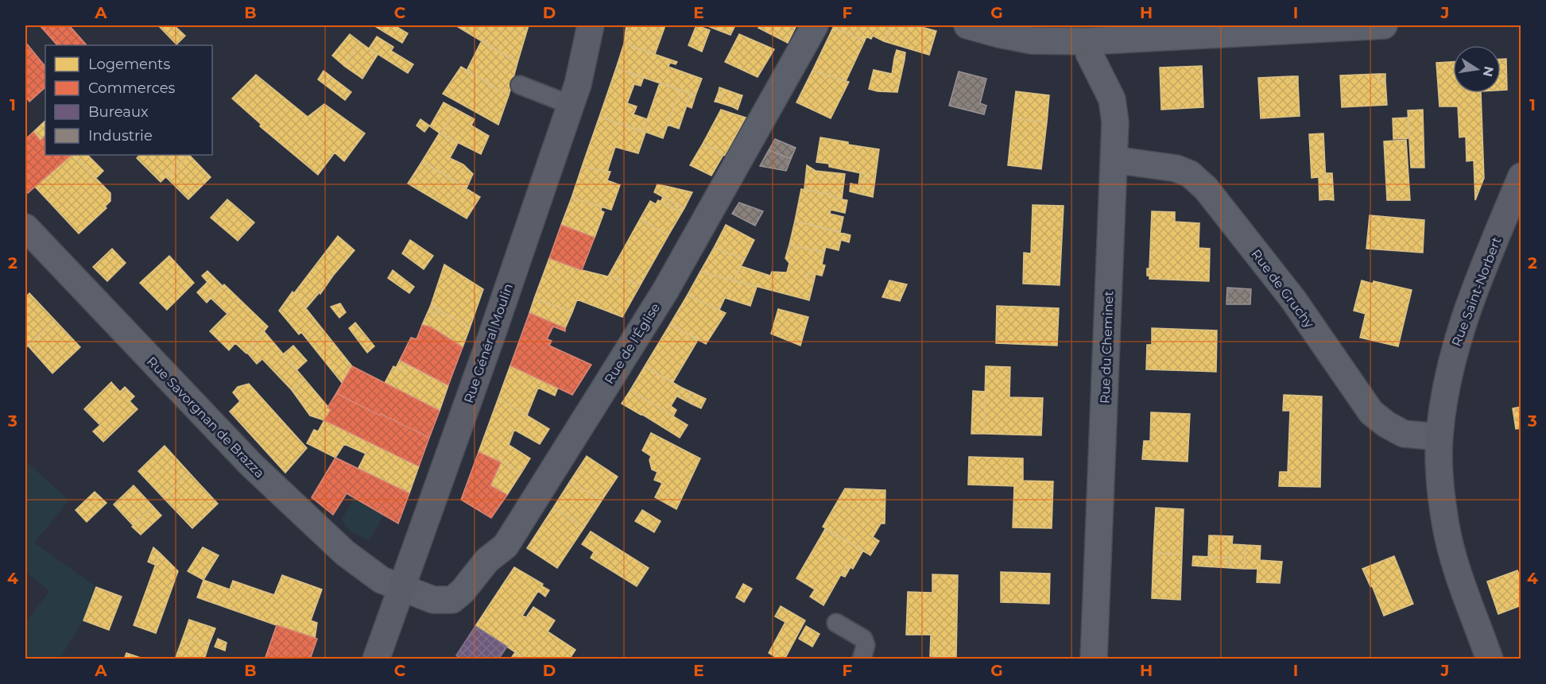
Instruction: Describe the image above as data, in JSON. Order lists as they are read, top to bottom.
{
  "streets": {
    "main road": ["Rue Saint-Norbert", "Rue Général Moulin"],
    "street": [
      "Rue de Gruchy",
      "Rue de l'Église",
      "Rue du Cheminet",
      "Rue Savorgnan de Brazza"
    ]
  },
  "crossings": [
    ["Rue de Gruchy", "Rue Saint-Norbert"],
    ["Rue de Gruchy", "Rue du Cheminet"],
    ["Rue Général Moulin", "Rue de l'Église"],
    ["Rue Général Moulin", "Rue Savorgnan de Brazza"],
    ["Rue de l'Église", "Rue Savorgnan de Brazza"]
  ],
  "legend": [
    "Logements",
    "Commerces",
    "Bureaux",
    "Industrie"
  ],
  "north": "right",
  "grid": {
    "columns": [
      "A",
      "B",
      "C",
      "D",
      "E",
      "F",
      "G",
      "H",
      "I",
      "J"
    ],
    "rows": [
      "1",
      "2",
      "3",
      "4"
    ]
  }
}
